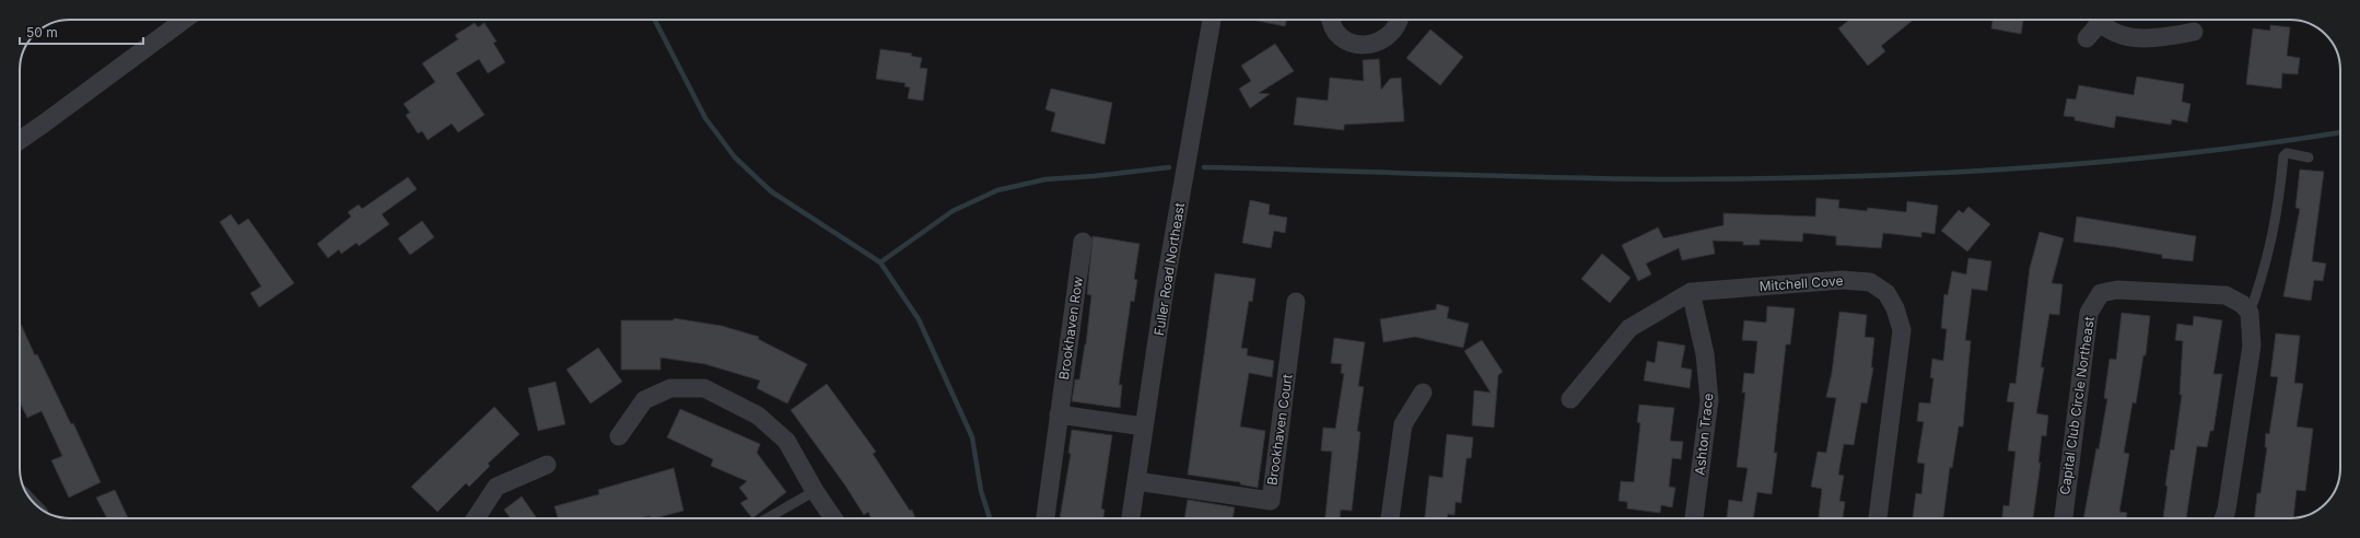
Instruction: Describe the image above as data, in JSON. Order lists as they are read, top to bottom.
{
  "streets": {
    "street": [
      "Fuller Road Northeast",
      "Mitchell Cove",
      "Brookhaven Row",
      "Capital Club Circle Northeast",
      "Brookhaven Court",
      "Ashton Trace"
    ]
  },
  "crossings": [
    ["Fuller Road Northeast", "Brookhaven Court"],
    ["Mitchell Cove", "Ashton Trace"]
  ],
  "scale_bar": "50 m"
}
